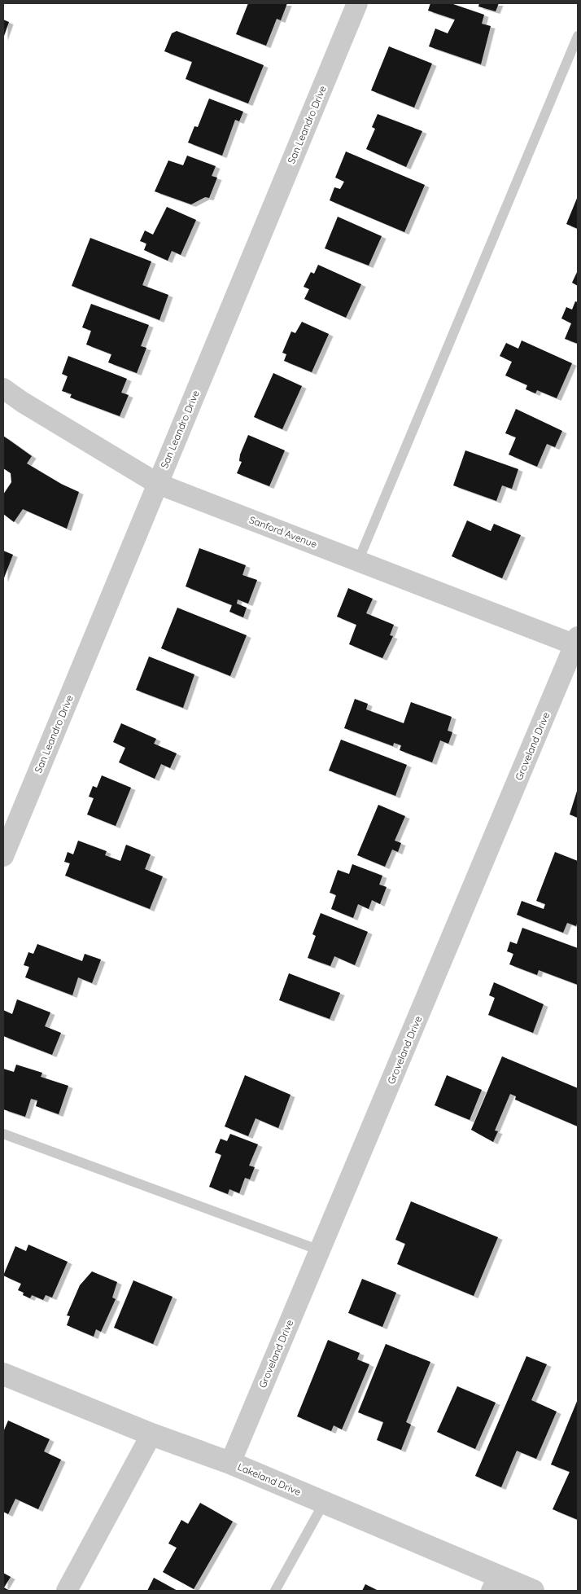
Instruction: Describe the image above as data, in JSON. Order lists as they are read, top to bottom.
{
  "streets": {
    "street": [
      "San Leandro Drive",
      "Sanford Avenue",
      "Groveland Drive",
      "Lakeland Drive"
    ]
  },
  "crossings": [
    ["San Leandro Drive", "Sanford Avenue"],
    ["Sanford Avenue", "Groveland Drive"],
    ["Groveland Drive", "Lakeland Drive"]
  ]
}
